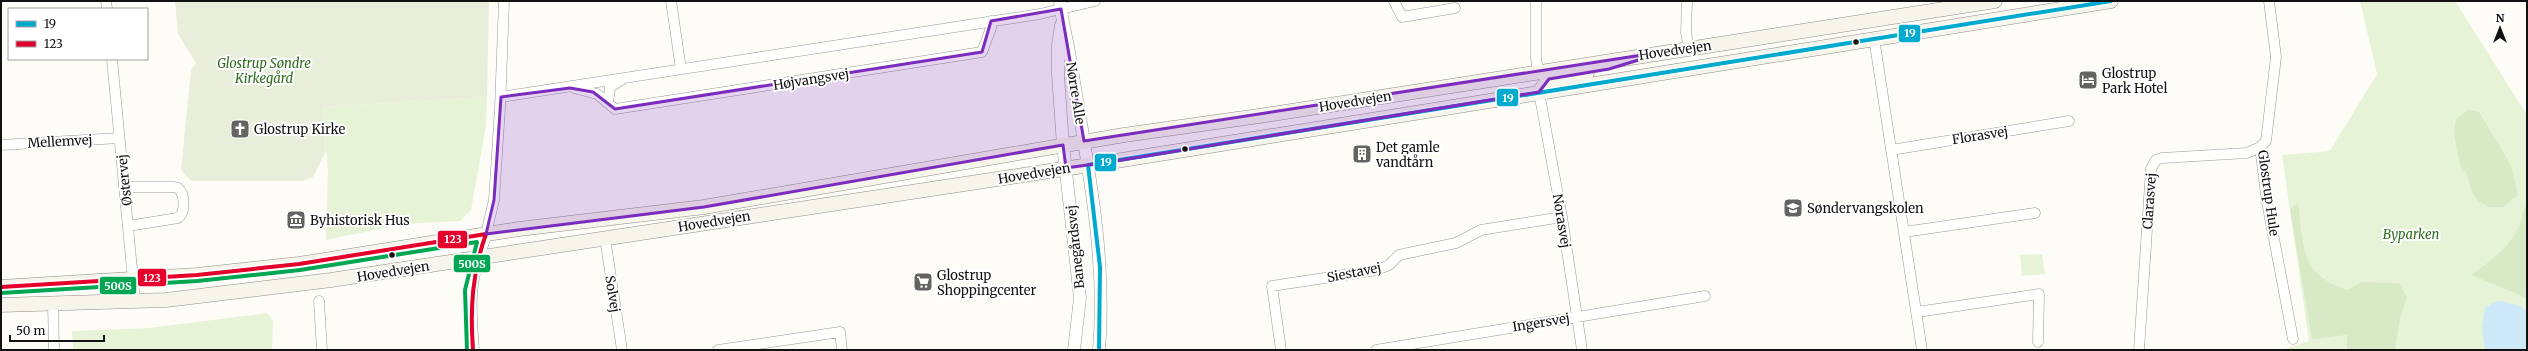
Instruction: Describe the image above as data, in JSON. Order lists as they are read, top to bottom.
{
  "streets": {
    "main road": ["Hovedvejen"],
    "street": [
      "Højvangsvej",
      "Nørre Alle",
      "Florasvej",
      "Mellemvej",
      "Østervej",
      "Glostrup Hule",
      "Clarasvej",
      "Norasvej",
      "Banegårdsvej",
      "Siestavej",
      "Solvej",
      "Ingersvej"
    ]
  },
  "crossings": [
    ["Hovedvejen", "Nørre Alle"],
    ["Hovedvejen", "Østervej"],
    ["Hovedvejen", "Norasvej"],
    ["Hovedvejen", "Banegårdsvej"],
    ["Hovedvejen", "Solvej"],
    ["Højvangsvej", "Nørre Alle"],
    ["Nørre Alle", "Banegårdsvej"],
    ["Mellemvej", "Østervej"],
    ["Glostrup Hule", "Clarasvej"],
    ["Norasvej", "Siestavej"],
    ["Norasvej", "Ingersvej"]
  ],
  "parks": ["Glostrup Søndre Kirkegård", "Byparken"],
  "places": {
    "hotel": ["Glostrup Park Hotel"],
    "church": ["Glostrup Kirke"],
    "building": ["Det gamle vandtårn"],
    "school or university": ["Søndervangskolen"],
    "museum": ["Byhistorisk Hus"],
    "supermarket": ["Glostrup Shoppingcenter"]
  },
  "lines": ["transit line 19", "transit line 123", "transit line 500S"],
  "legend": ["19", "123"],
  "scale_bar": "50 m",
  "north": "top"
}
